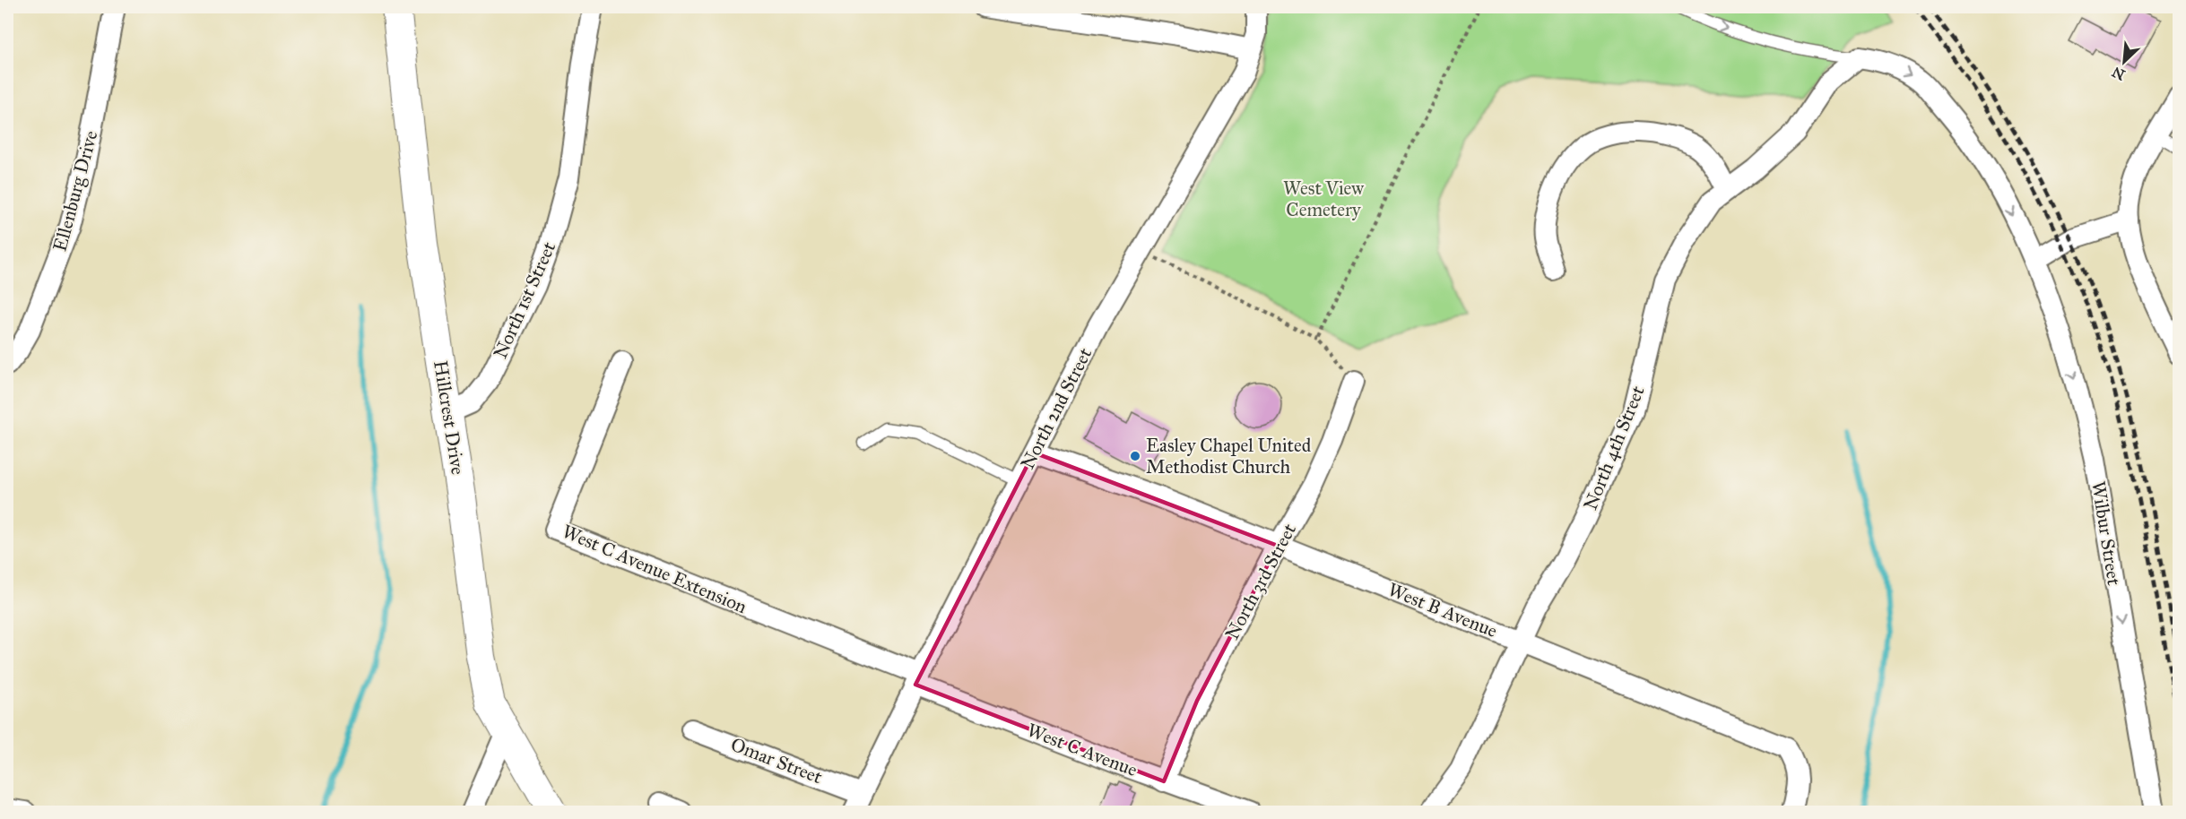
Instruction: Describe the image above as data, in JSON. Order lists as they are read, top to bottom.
{
  "streets": {
    "street": [
      "Ellenburg Drive",
      "North 1st Street",
      "North 2nd Street",
      "Hillcrest Drive",
      "North 4th Street",
      "Wilbur Street",
      "West C Avenue Extension",
      "North 3rd Street",
      "West B Avenue",
      "West C Avenue",
      "Omar Street"
    ]
  },
  "crossings": [
    ["North 1st Street", "Hillcrest Drive"],
    ["North 2nd Street", "West C Avenue Extension"],
    ["North 2nd Street", "West B Avenue"],
    ["North 2nd Street", "West C Avenue"],
    ["North 2nd Street", "Omar Street"],
    ["North 4th Street", "Wilbur Street"],
    ["North 4th Street", "West B Avenue"],
    ["West C Avenue Extension", "West C Avenue"],
    ["North 3rd Street", "West B Avenue"],
    ["North 3rd Street", "West C Avenue"]
  ],
  "one_way": ["Wilbur Street"],
  "parks": ["West View Cemetery"],
  "places": ["Easley Chapel United Methodist Church"],
  "north": "bottom left"
}
